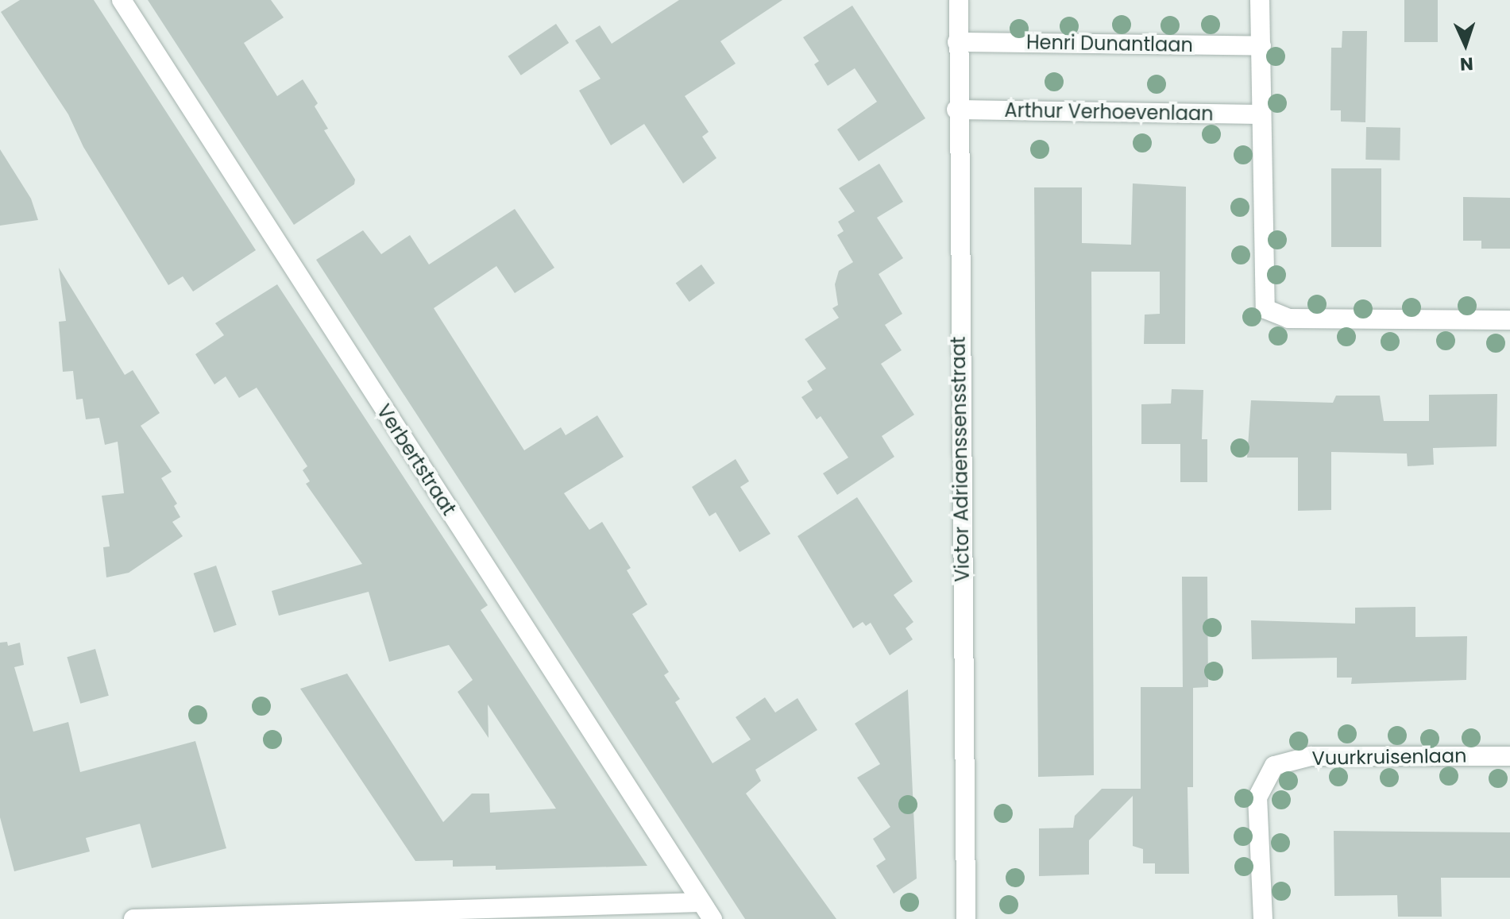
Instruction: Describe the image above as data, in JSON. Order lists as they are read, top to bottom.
{
  "streets": {
    "street": [
      "Henri Dunantlaan",
      "Arthur Verhoevenlaan",
      "Victor Adriaenssensstraat",
      "Verbertstraat",
      "Vuurkruisenlaan"
    ]
  },
  "crossings": [
    ["Henri Dunantlaan", "Victor Adriaenssensstraat"],
    ["Arthur Verhoevenlaan", "Victor Adriaenssensstraat"]
  ],
  "north": "bottom"
}
